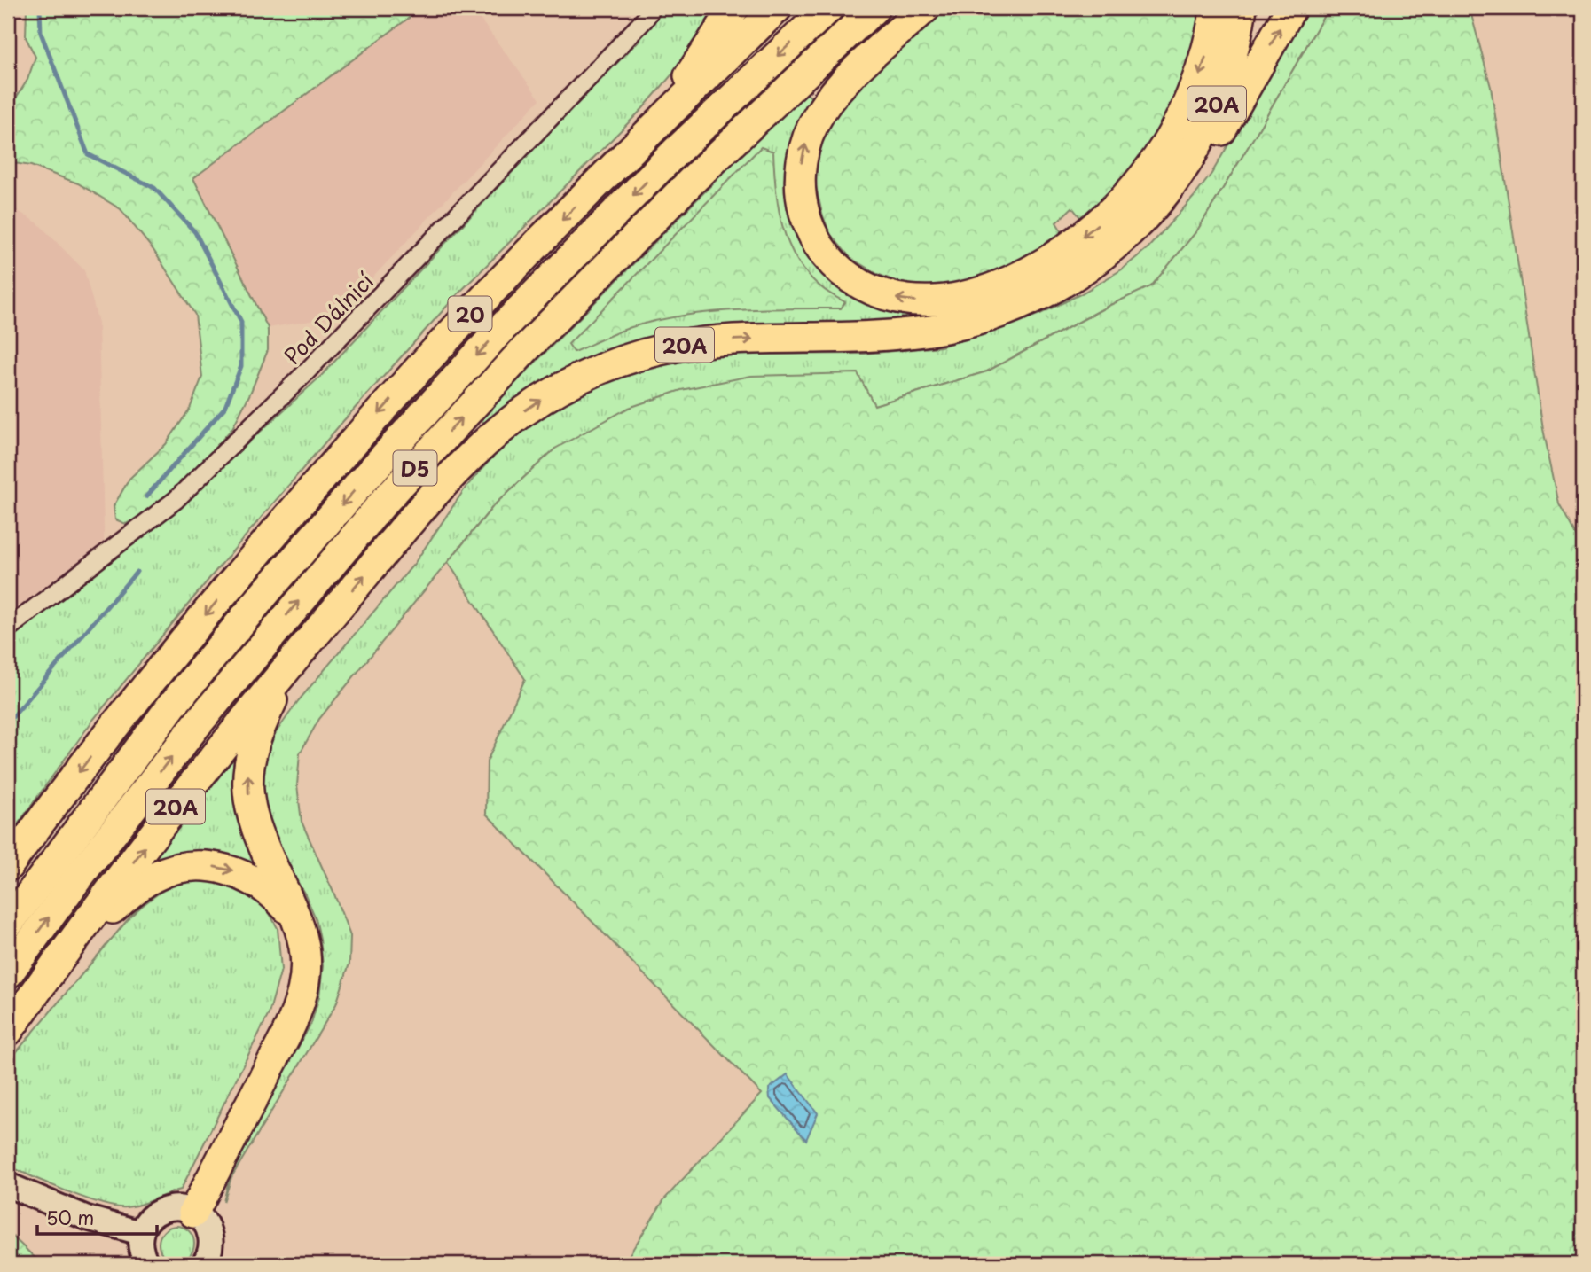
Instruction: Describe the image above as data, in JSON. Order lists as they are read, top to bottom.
{
  "streets": {
    "highway": ["20A", "20", "D5"],
    "street": ["Pod Dálnicí"]
  },
  "scale_bar": "50 m"
}
